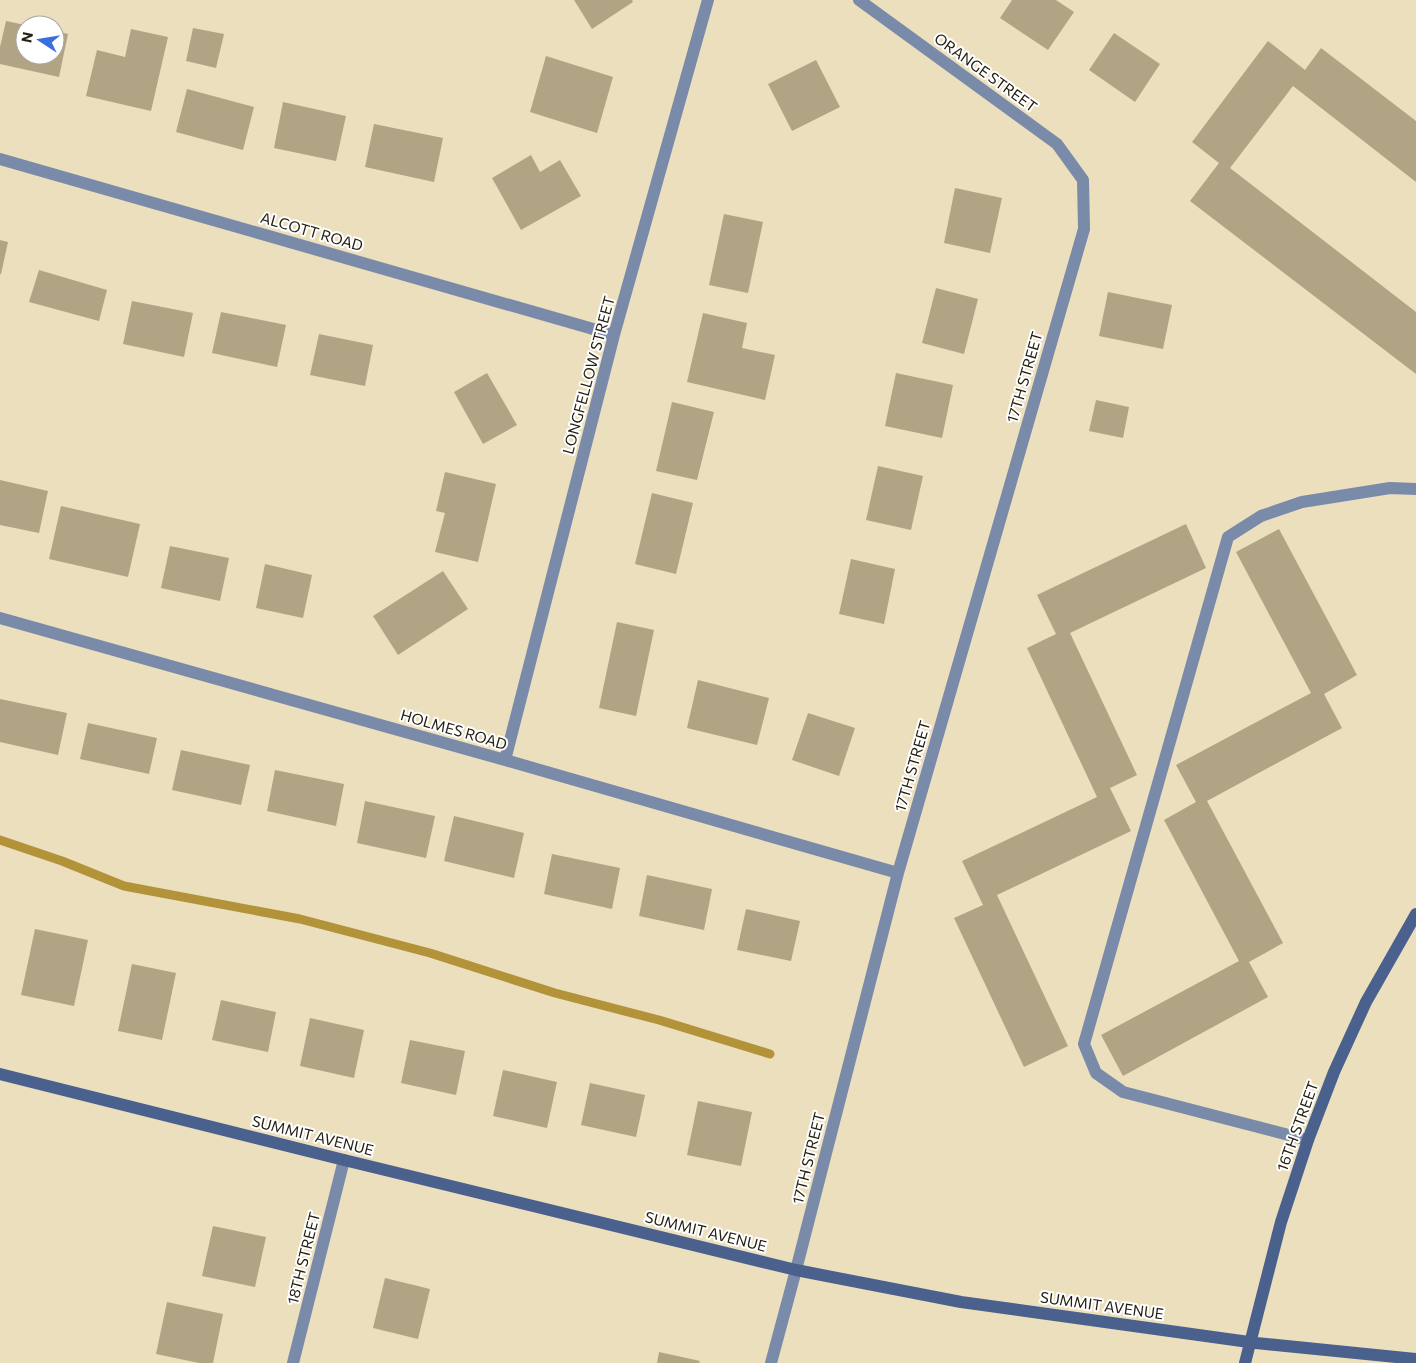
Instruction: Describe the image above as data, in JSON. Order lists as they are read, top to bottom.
{
  "streets": {
    "main road": ["16TH STREET", "SUMMIT AVENUE"],
    "street": [
      "ORANGE STREET",
      "ALCOTT ROAD",
      "LONGFELLOW STREET",
      "17TH STREET",
      "HOLMES ROAD",
      "18TH STREET"
    ]
  },
  "crossings": [
    ["ORANGE STREET", "17TH STREET"],
    ["ALCOTT ROAD", "LONGFELLOW STREET"],
    ["LONGFELLOW STREET", "HOLMES ROAD"],
    ["17TH STREET", "HOLMES ROAD"],
    ["17TH STREET", "SUMMIT AVENUE"],
    ["16TH STREET", "SUMMIT AVENUE"],
    ["SUMMIT AVENUE", "18TH STREET"]
  ],
  "north": "left"
}
